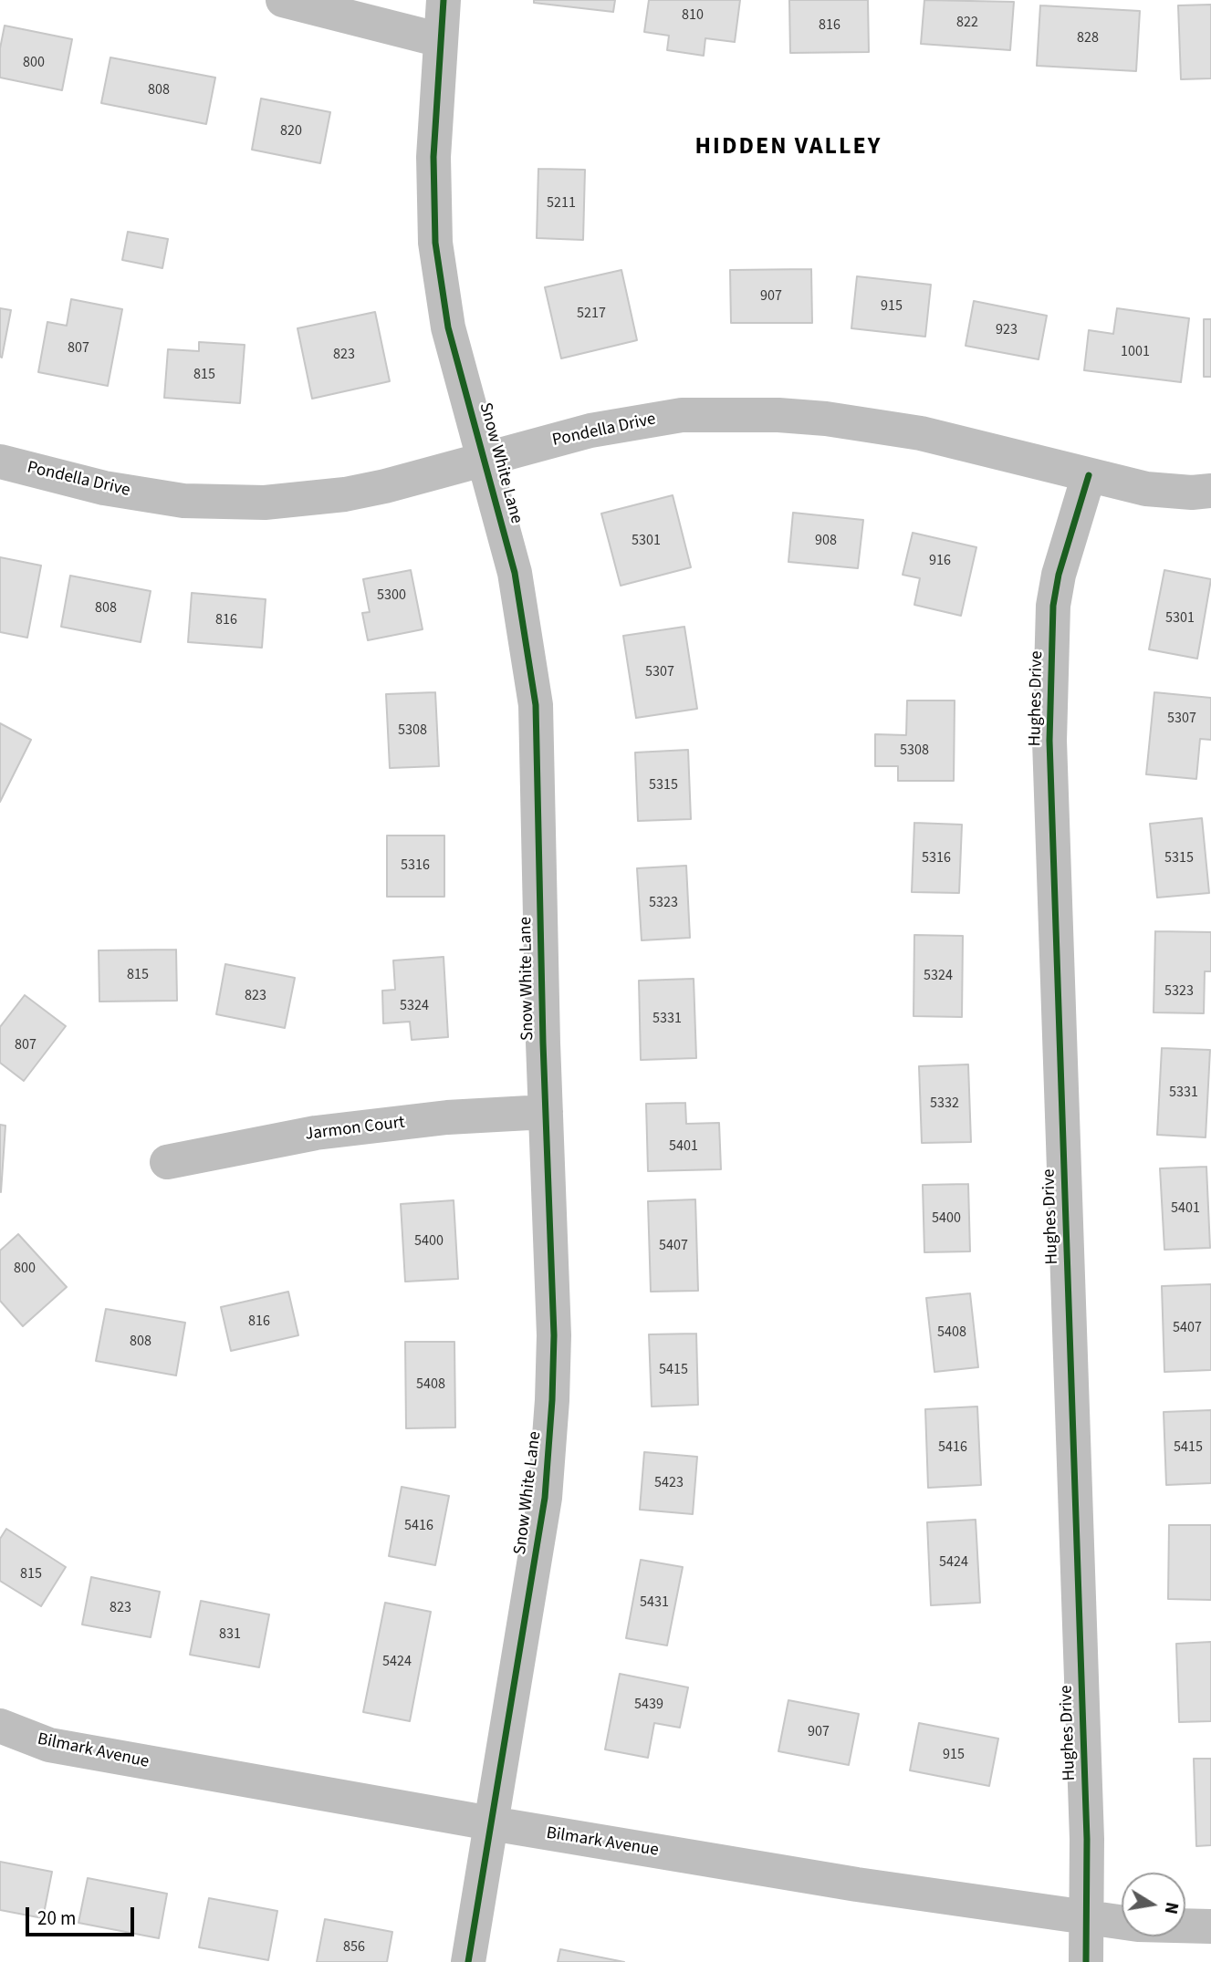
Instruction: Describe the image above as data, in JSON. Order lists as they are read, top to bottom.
{
  "streets": {
    "street": [
      "Pondella Drive",
      "Snow White Lane",
      "Hughes Drive",
      "Jarmon Court",
      "Bilmark Avenue"
    ]
  },
  "crossings": [
    ["Pondella Drive", "Snow White Lane"],
    ["Pondella Drive", "Hughes Drive"],
    ["Snow White Lane", "Jarmon Court"],
    ["Snow White Lane", "Bilmark Avenue"],
    ["Hughes Drive", "Bilmark Avenue"]
  ],
  "districts": ["HIDDEN VALLEY"],
  "house_numbers": [
    "810",
    "822",
    "816",
    "828",
    "800",
    "808",
    "820",
    "5211",
    "907",
    "915",
    "5217",
    "923",
    "807",
    "1001",
    "823",
    "815",
    "5301",
    "908",
    "916",
    "5300",
    "808",
    "5301",
    "816",
    "5307",
    "5307",
    "5308",
    "5308",
    "5315",
    "5316",
    "5315",
    "5316",
    "5323",
    "815",
    "5324",
    "5323",
    "823",
    "5324",
    "5331",
    "807",
    "5331",
    "5332",
    "5401",
    "5401",
    "5400",
    "5400",
    "5407",
    "800",
    "816",
    "5407",
    "5408",
    "808",
    "5415",
    "5408",
    "5416",
    "5415",
    "5423",
    "5416",
    "5424",
    "815",
    "5431",
    "823",
    "831",
    "5424",
    "5439",
    "907",
    "915",
    "856"
  ],
  "scale_bar": "20 m",
  "north": "right"
}
